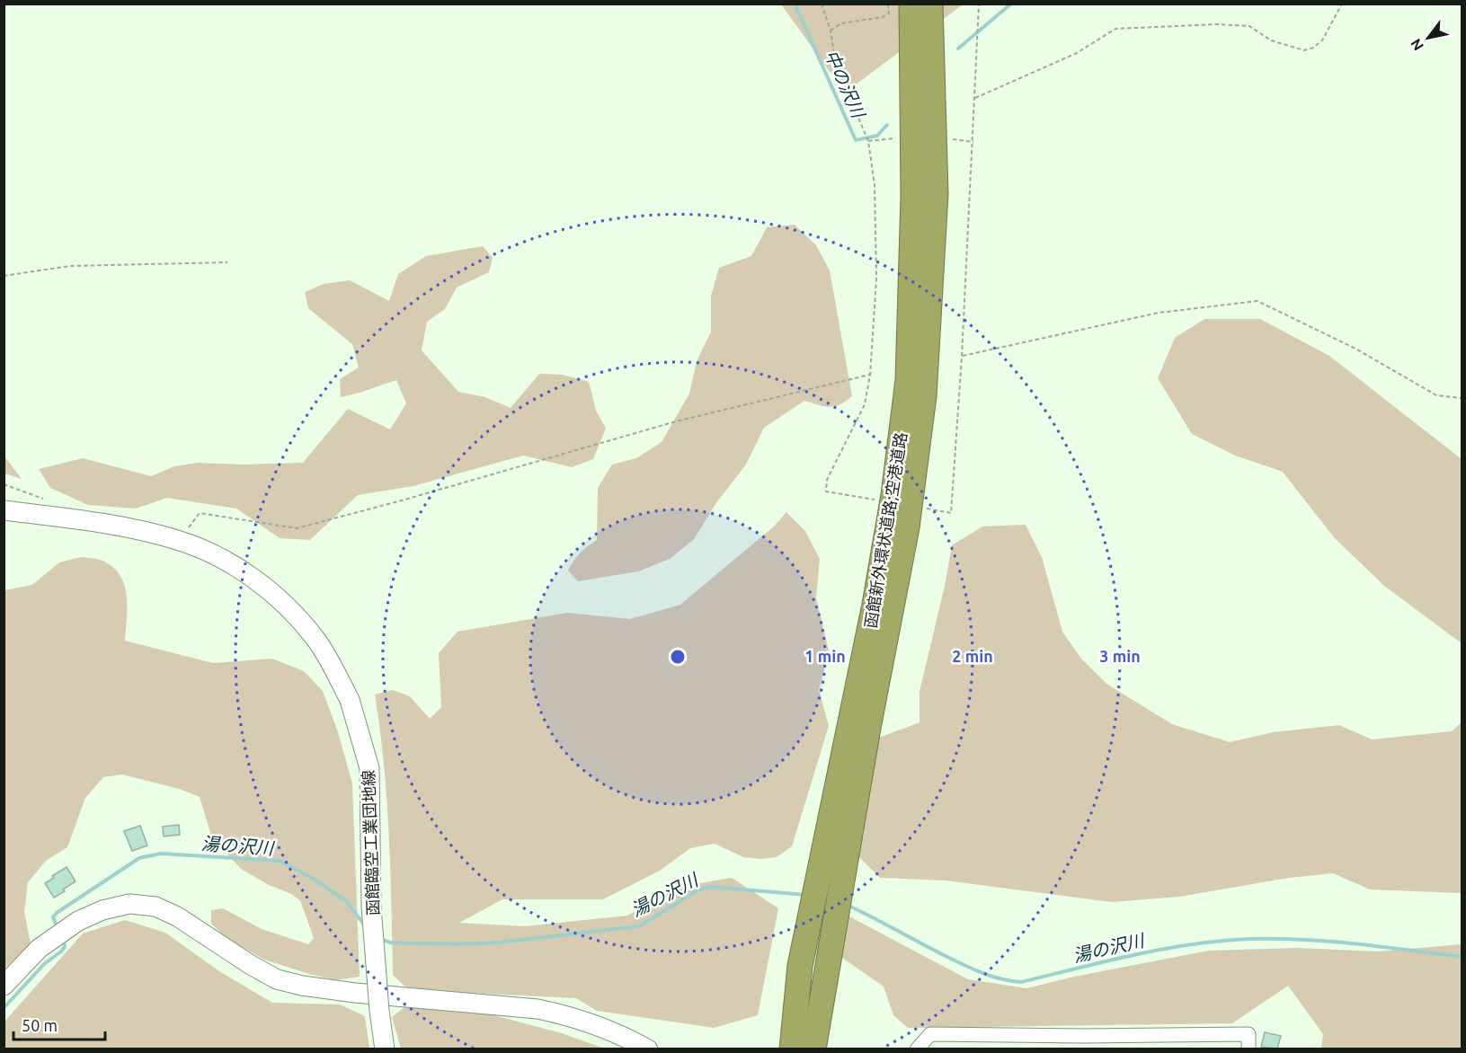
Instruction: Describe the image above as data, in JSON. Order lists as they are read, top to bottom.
{
  "streets": {
    "highway": ["函館新外環状道路;空港道路"],
    "main road": ["函館臨空工業団地線"]
  },
  "water": ["中の沢川", "湯の沢川"],
  "scale_bar": "50 m",
  "north": "bottom left",
  "rings": ["1 min", "2 min", "3 min"]
}
